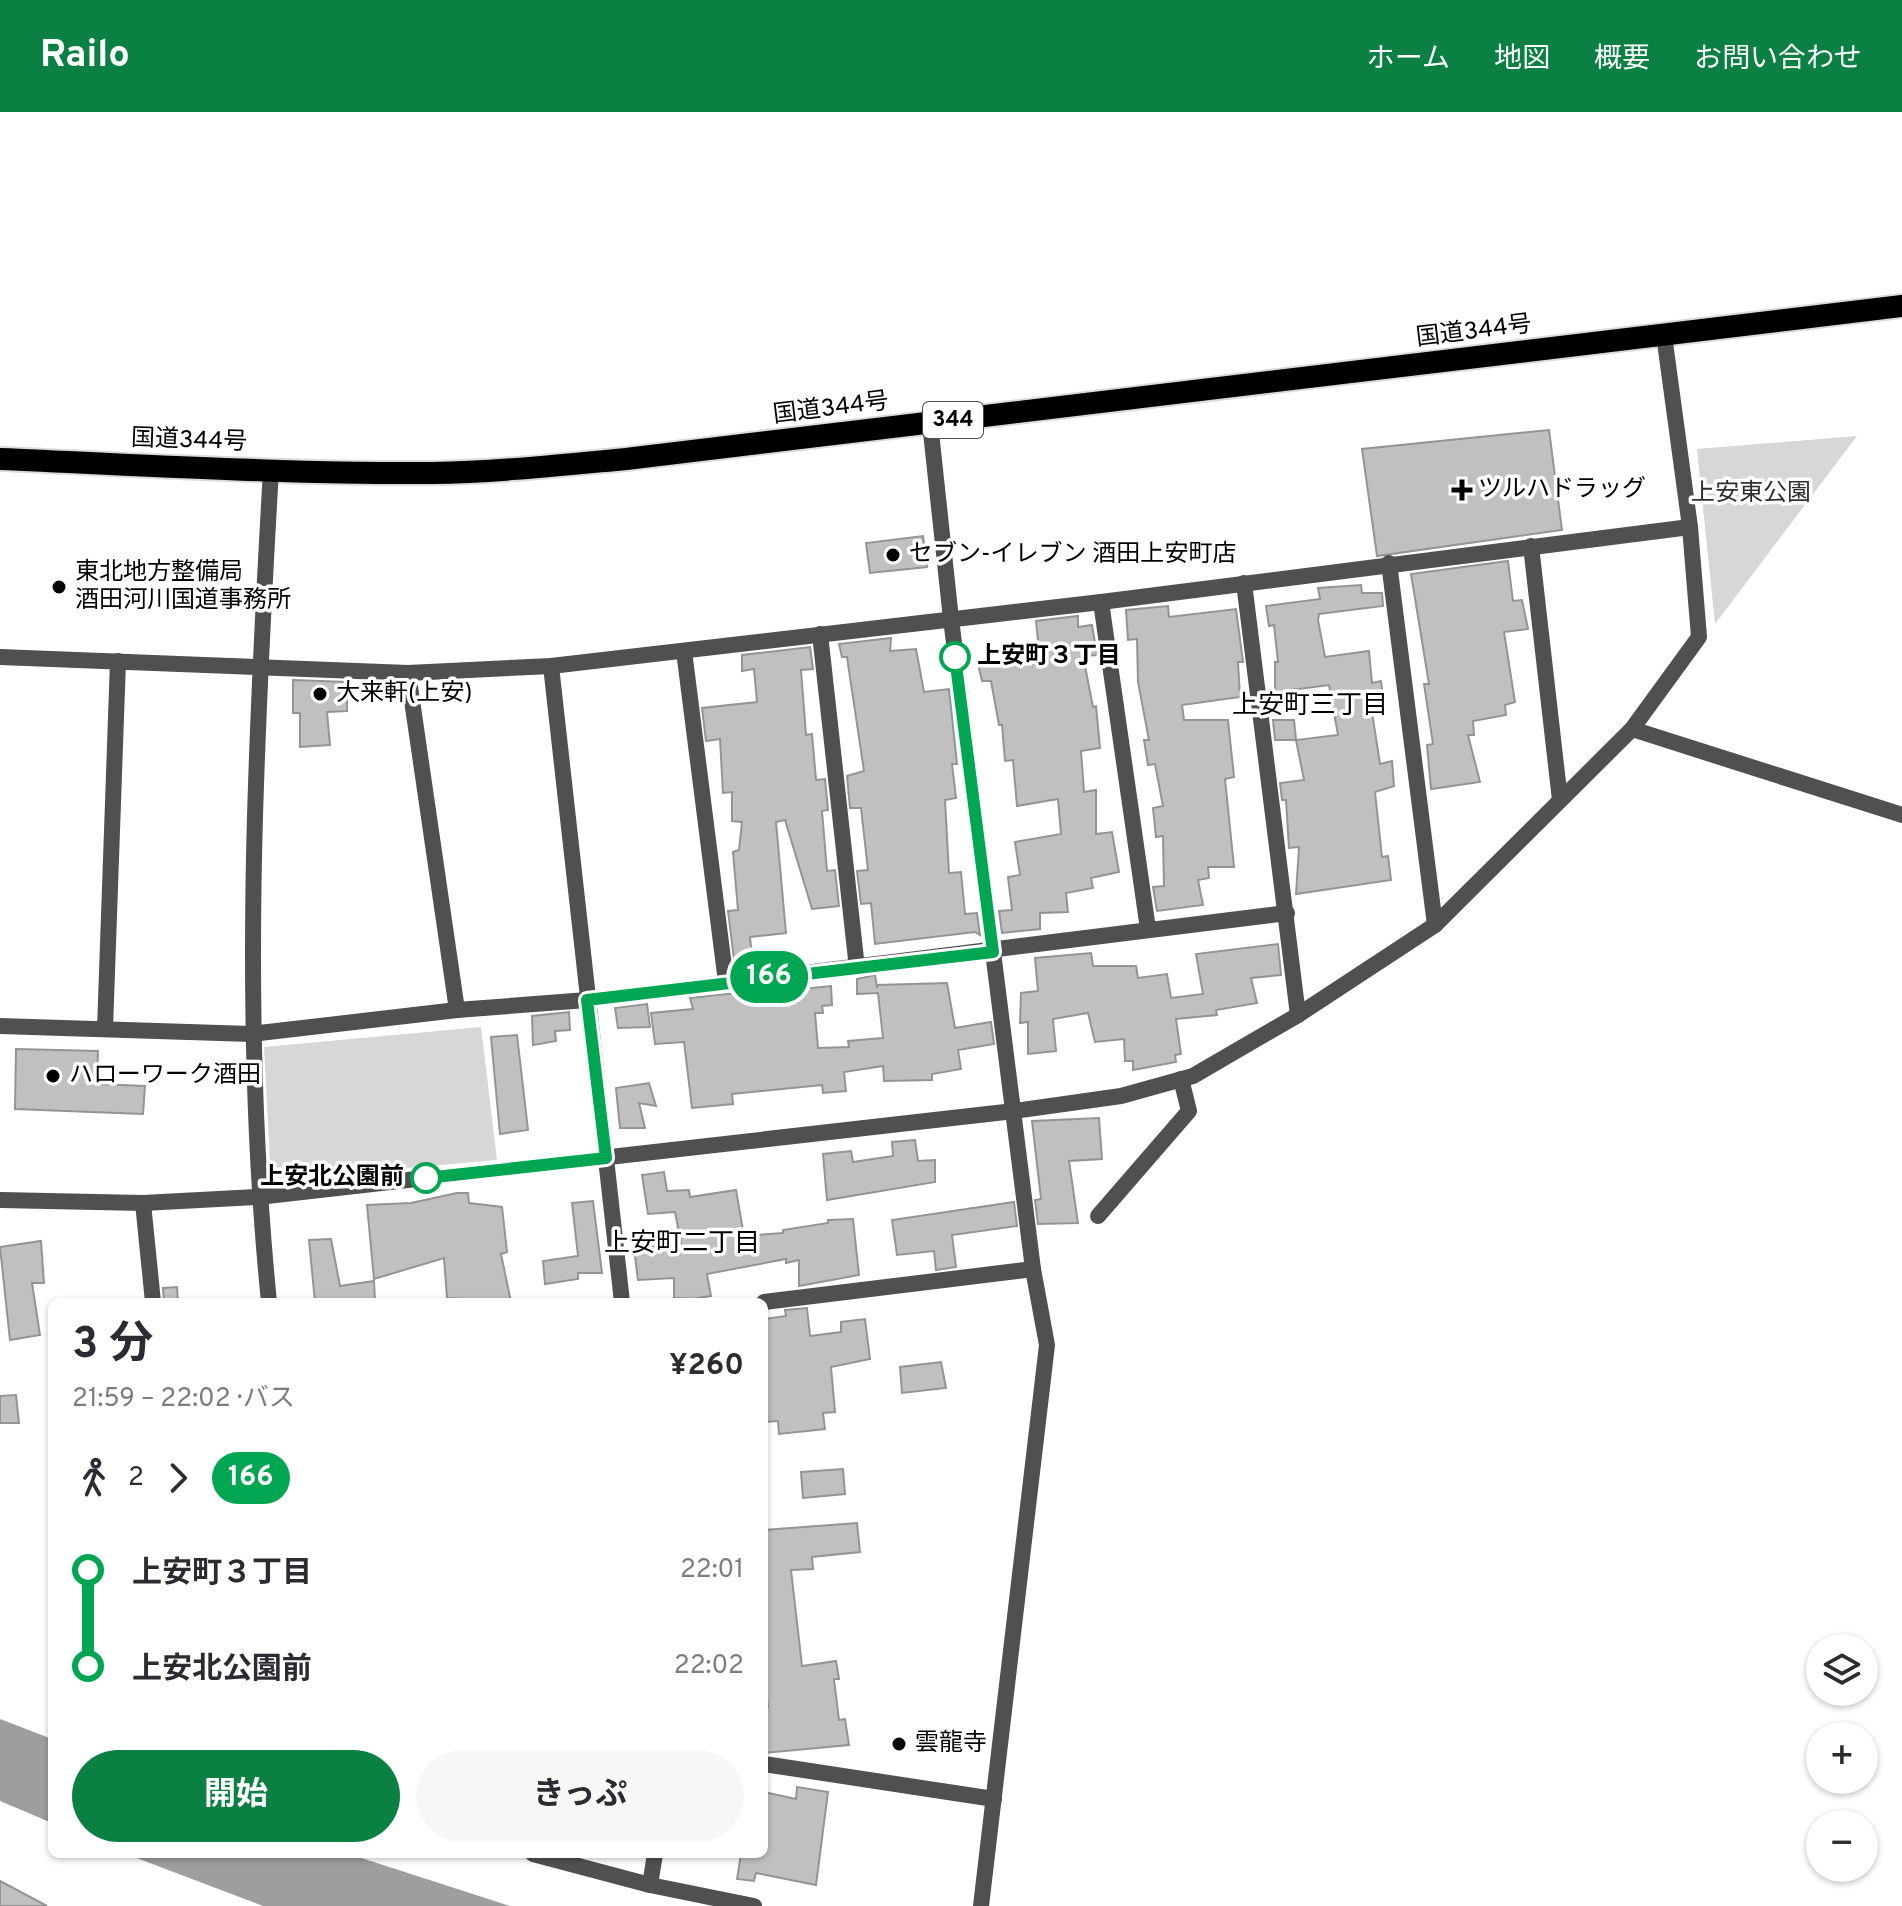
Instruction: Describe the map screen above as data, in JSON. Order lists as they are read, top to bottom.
{
  "streets": {
    "highway": ["国道344号", "344"]
  },
  "districts": ["上安町三丁目", "上安町二丁目"],
  "parks": ["上安東公園"],
  "places": {
    "health": ["ツルハドラッグ"],
    "other": [
      "セブン-イレブン 酒田上安町店",
      "東北地方整備局 酒田河川国道事務所",
      "上安町３丁目",
      "大来軒(上安)",
      "ハローワーク酒田",
      "上安北公園前",
      "雲龍寺"
    ]
  },
  "lines": ["bus line 166"],
  "page": {
    "header": "Railo",
    "nav": [
      "ホーム",
      "地図",
      "概要",
      "お問い合わせ"
    ],
    "on_map": "166",
    "heading": ["3 分", "21:59 – 22:02 · バス", "¥260"],
    "legs": ["2", "166"],
    "list": [
      {
        "name": "上安町３丁目",
        "value": "22:01"
      },
      {
        "name": "上安北公園前",
        "value": "22:02"
      }
    ],
    "map_buttons": ["+", "−"],
    "buttons": ["開始", "きっぷ"]
  }
}
